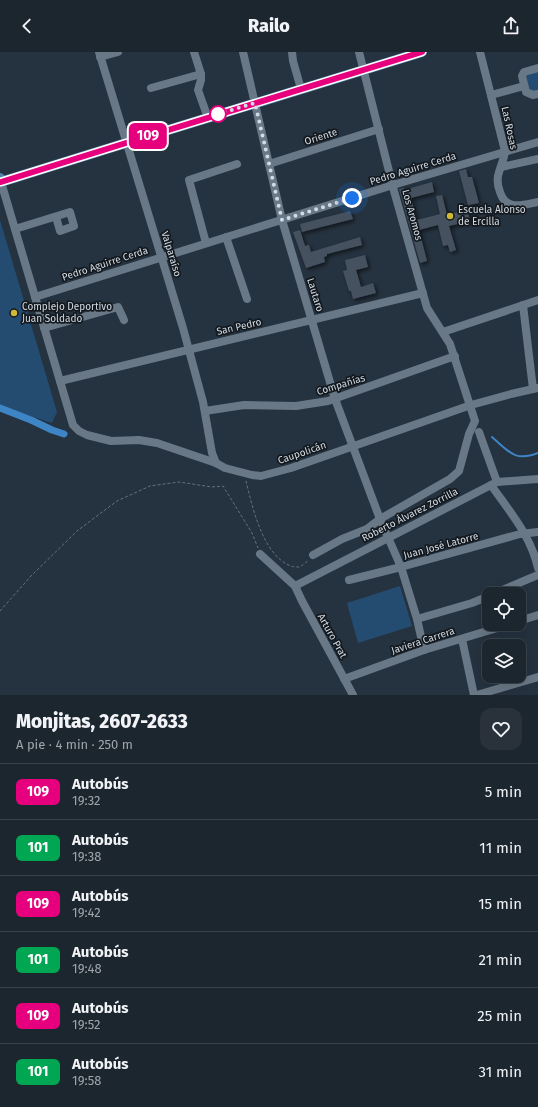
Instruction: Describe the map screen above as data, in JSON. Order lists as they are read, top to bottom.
{
  "streets": {
    "street": [
      "Las Rosas",
      "Oriente",
      "Pedro Aguirre Cerda",
      "Los Aromos",
      "Valparaíso",
      "Lautaro",
      "San Pedro",
      "Compañías",
      "Caupolicán",
      "Roberto Álvarez Zorrilla",
      "Juan José Latorre",
      "Arturo Prat",
      "Javiera Carrera"
    ]
  },
  "crossings": [
    ["Las Rosas", "Pedro Aguirre Cerda"],
    ["Oriente", "Los Aromos"],
    ["Oriente", "Lautaro"],
    ["Pedro Aguirre Cerda", "Los Aromos"],
    ["Pedro Aguirre Cerda", "Valparaíso"],
    ["Pedro Aguirre Cerda", "Lautaro"],
    ["Los Aromos", "Lautaro"],
    ["Los Aromos", "San Pedro"],
    ["Los Aromos", "Compañías"],
    ["Los Aromos", "Caupolicán"],
    ["Valparaíso", "San Pedro"],
    ["Valparaíso", "Compañías"],
    ["Valparaíso", "Caupolicán"],
    ["Lautaro", "San Pedro"],
    ["Lautaro", "Compañías"],
    ["Lautaro", "Caupolicán"],
    ["Lautaro", "Roberto Álvarez Zorrilla"],
    ["Lautaro", "Juan José Latorre"],
    ["Lautaro", "Javiera Carrera"],
    ["San Pedro", "Caupolicán"],
    ["Roberto Álvarez Zorrilla", "Arturo Prat"],
    ["Arturo Prat", "Javiera Carrera"]
  ],
  "places": ["Escuela Alonso de Ercilla", "Complejo Deportivo Juan Soldado"],
  "lines": ["bus line 109"],
  "page": {
    "header": "Railo",
    "on_map": "109",
    "heading": ["Monjitas, 2607-2633", "A pie · 4 min · 250 m"],
    "list": [
      {
        "mark": "109",
        "name": "Autobús",
        "note": "19:32",
        "value": "5 min"
      },
      {
        "mark": "101",
        "name": "Autobús",
        "note": "19:38",
        "value": "11 min"
      },
      {
        "mark": "109",
        "name": "Autobús",
        "note": "19:42",
        "value": "15 min"
      },
      {
        "mark": "101",
        "name": "Autobús",
        "note": "19:48",
        "value": "21 min"
      },
      {
        "mark": "109",
        "name": "Autobús",
        "note": "19:52",
        "value": "25 min"
      },
      {
        "mark": "101",
        "name": "Autobús",
        "note": "19:58",
        "value": "31 min"
      }
    ]
  }
}
